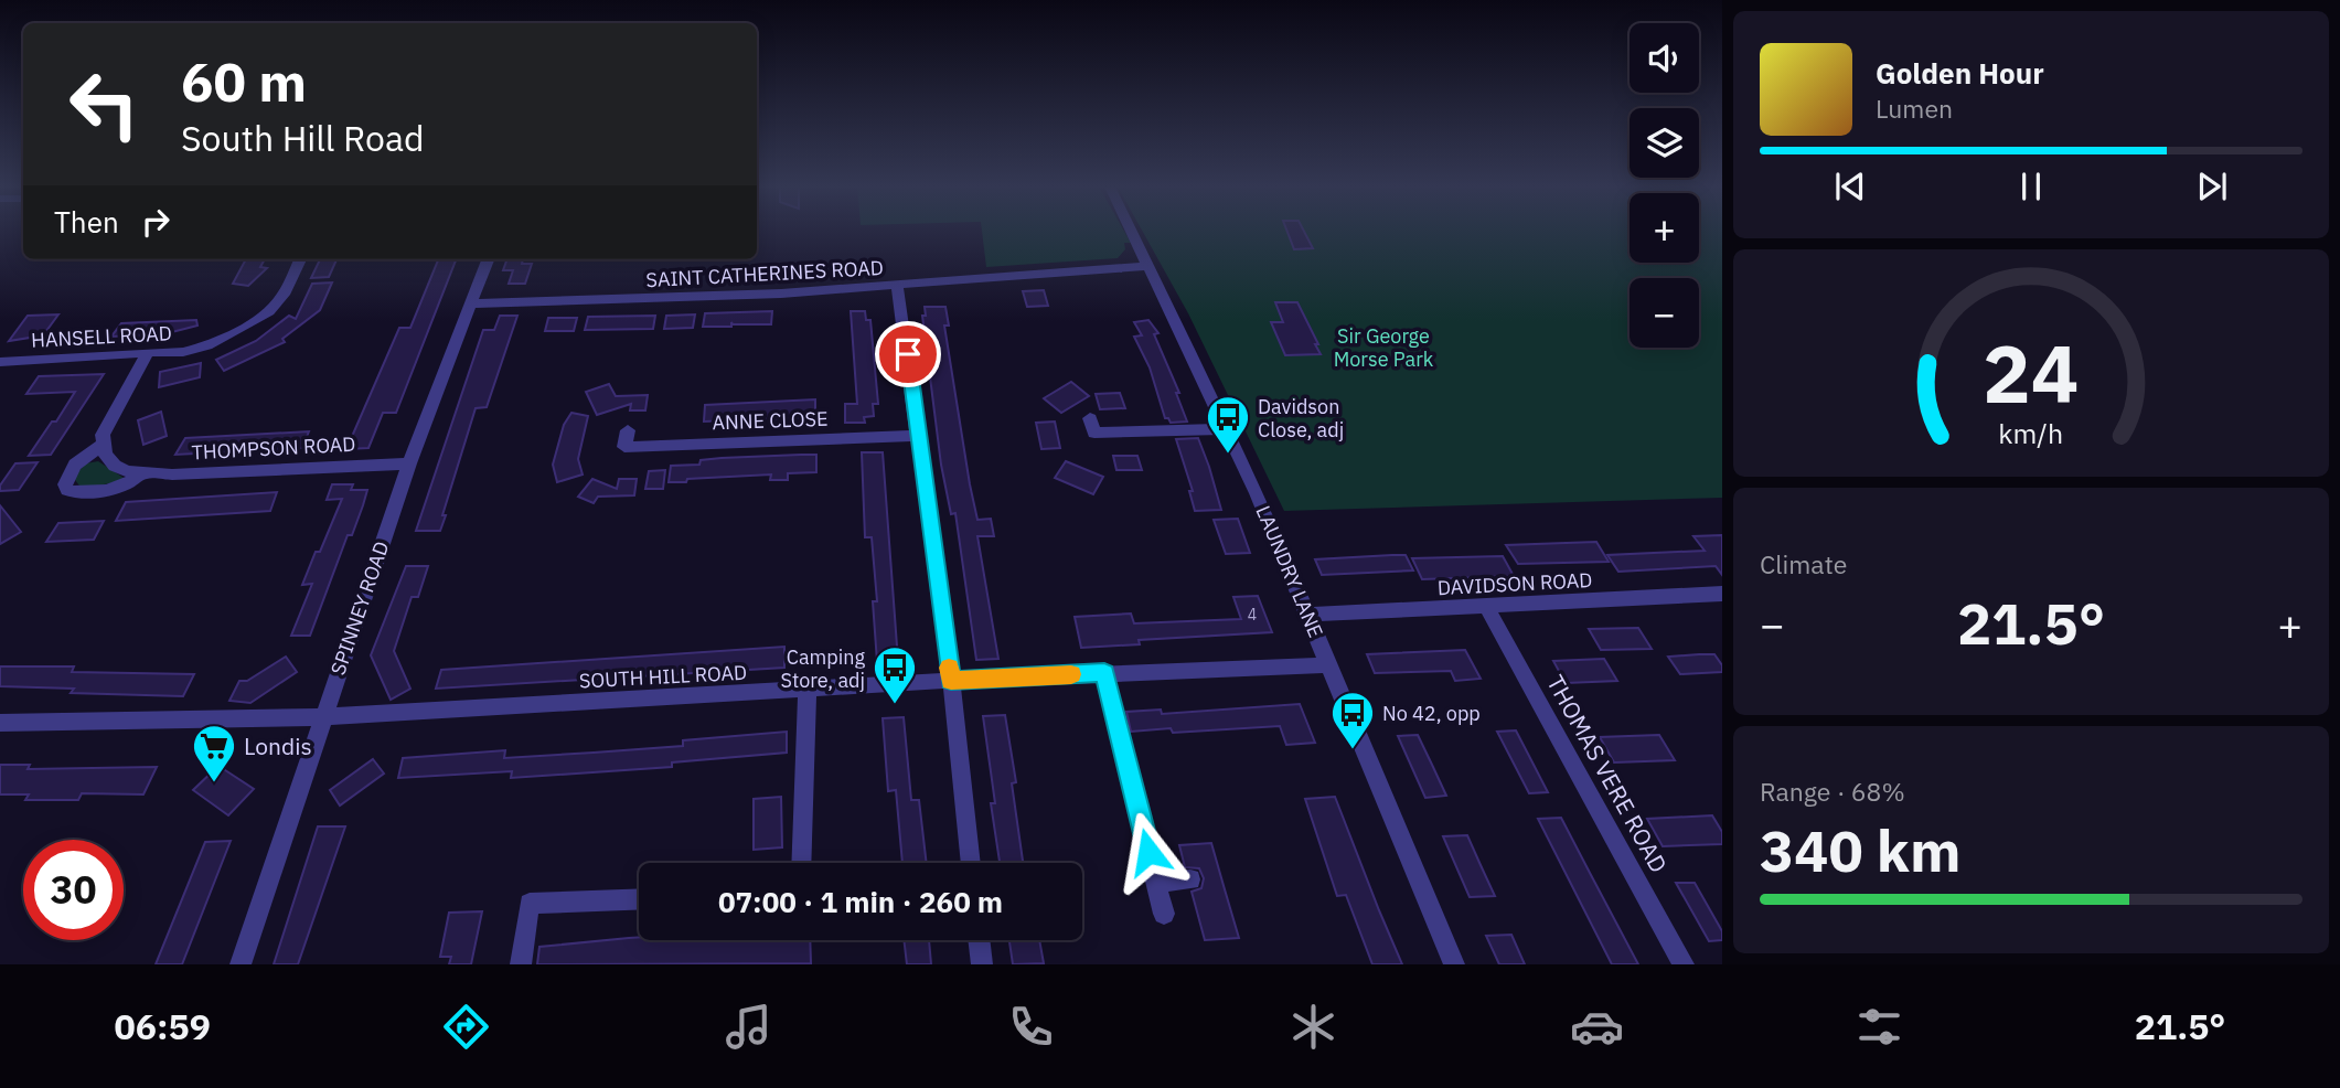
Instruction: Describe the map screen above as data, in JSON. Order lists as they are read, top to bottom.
{
  "streets": {
    "street": [
      "SAINT CATHERINES ROAD",
      "HANSELL ROAD",
      "ANNE CLOSE",
      "THOMPSON ROAD",
      "LAUNDRY LANE",
      "DAVIDSON ROAD",
      "SPINNEY ROAD",
      "SOUTH HILL ROAD",
      "THOMAS VERE ROAD"
    ]
  },
  "crossings": [
    ["SAINT CATHERINES ROAD", "LAUNDRY LANE"],
    ["SAINT CATHERINES ROAD", "SPINNEY ROAD"],
    ["THOMPSON ROAD", "SPINNEY ROAD"],
    ["LAUNDRY LANE", "DAVIDSON ROAD"],
    ["LAUNDRY LANE", "SOUTH HILL ROAD"],
    ["DAVIDSON ROAD", "THOMAS VERE ROAD"],
    ["SPINNEY ROAD", "SOUTH HILL ROAD"]
  ],
  "parks": ["Sir George Morse Park"],
  "places": {
    "bus stop": ["Davidson Close, adj", "Camping Store, adj", "No 42, opp"],
    "supermarket": ["Londis"]
  },
  "house_numbers": ["4"],
  "page": {
    "map_buttons": ["+", "−"],
    "turn": ["60 m", "South Hill Road"],
    "song": ["Golden Hour", "Lumen"],
    "then": "Then",
    "tile": [
      "Climate",
      ["Range · 68%", "340 km"]
    ],
    "heat": ["−", "21.5°", "+"],
    "limit": "30",
    "trip": "07:00 · 1 min · 260 m",
    "tabs": ["06:59", "21.5°"],
    "gauge": ["24", "km/h"]
  }
}
